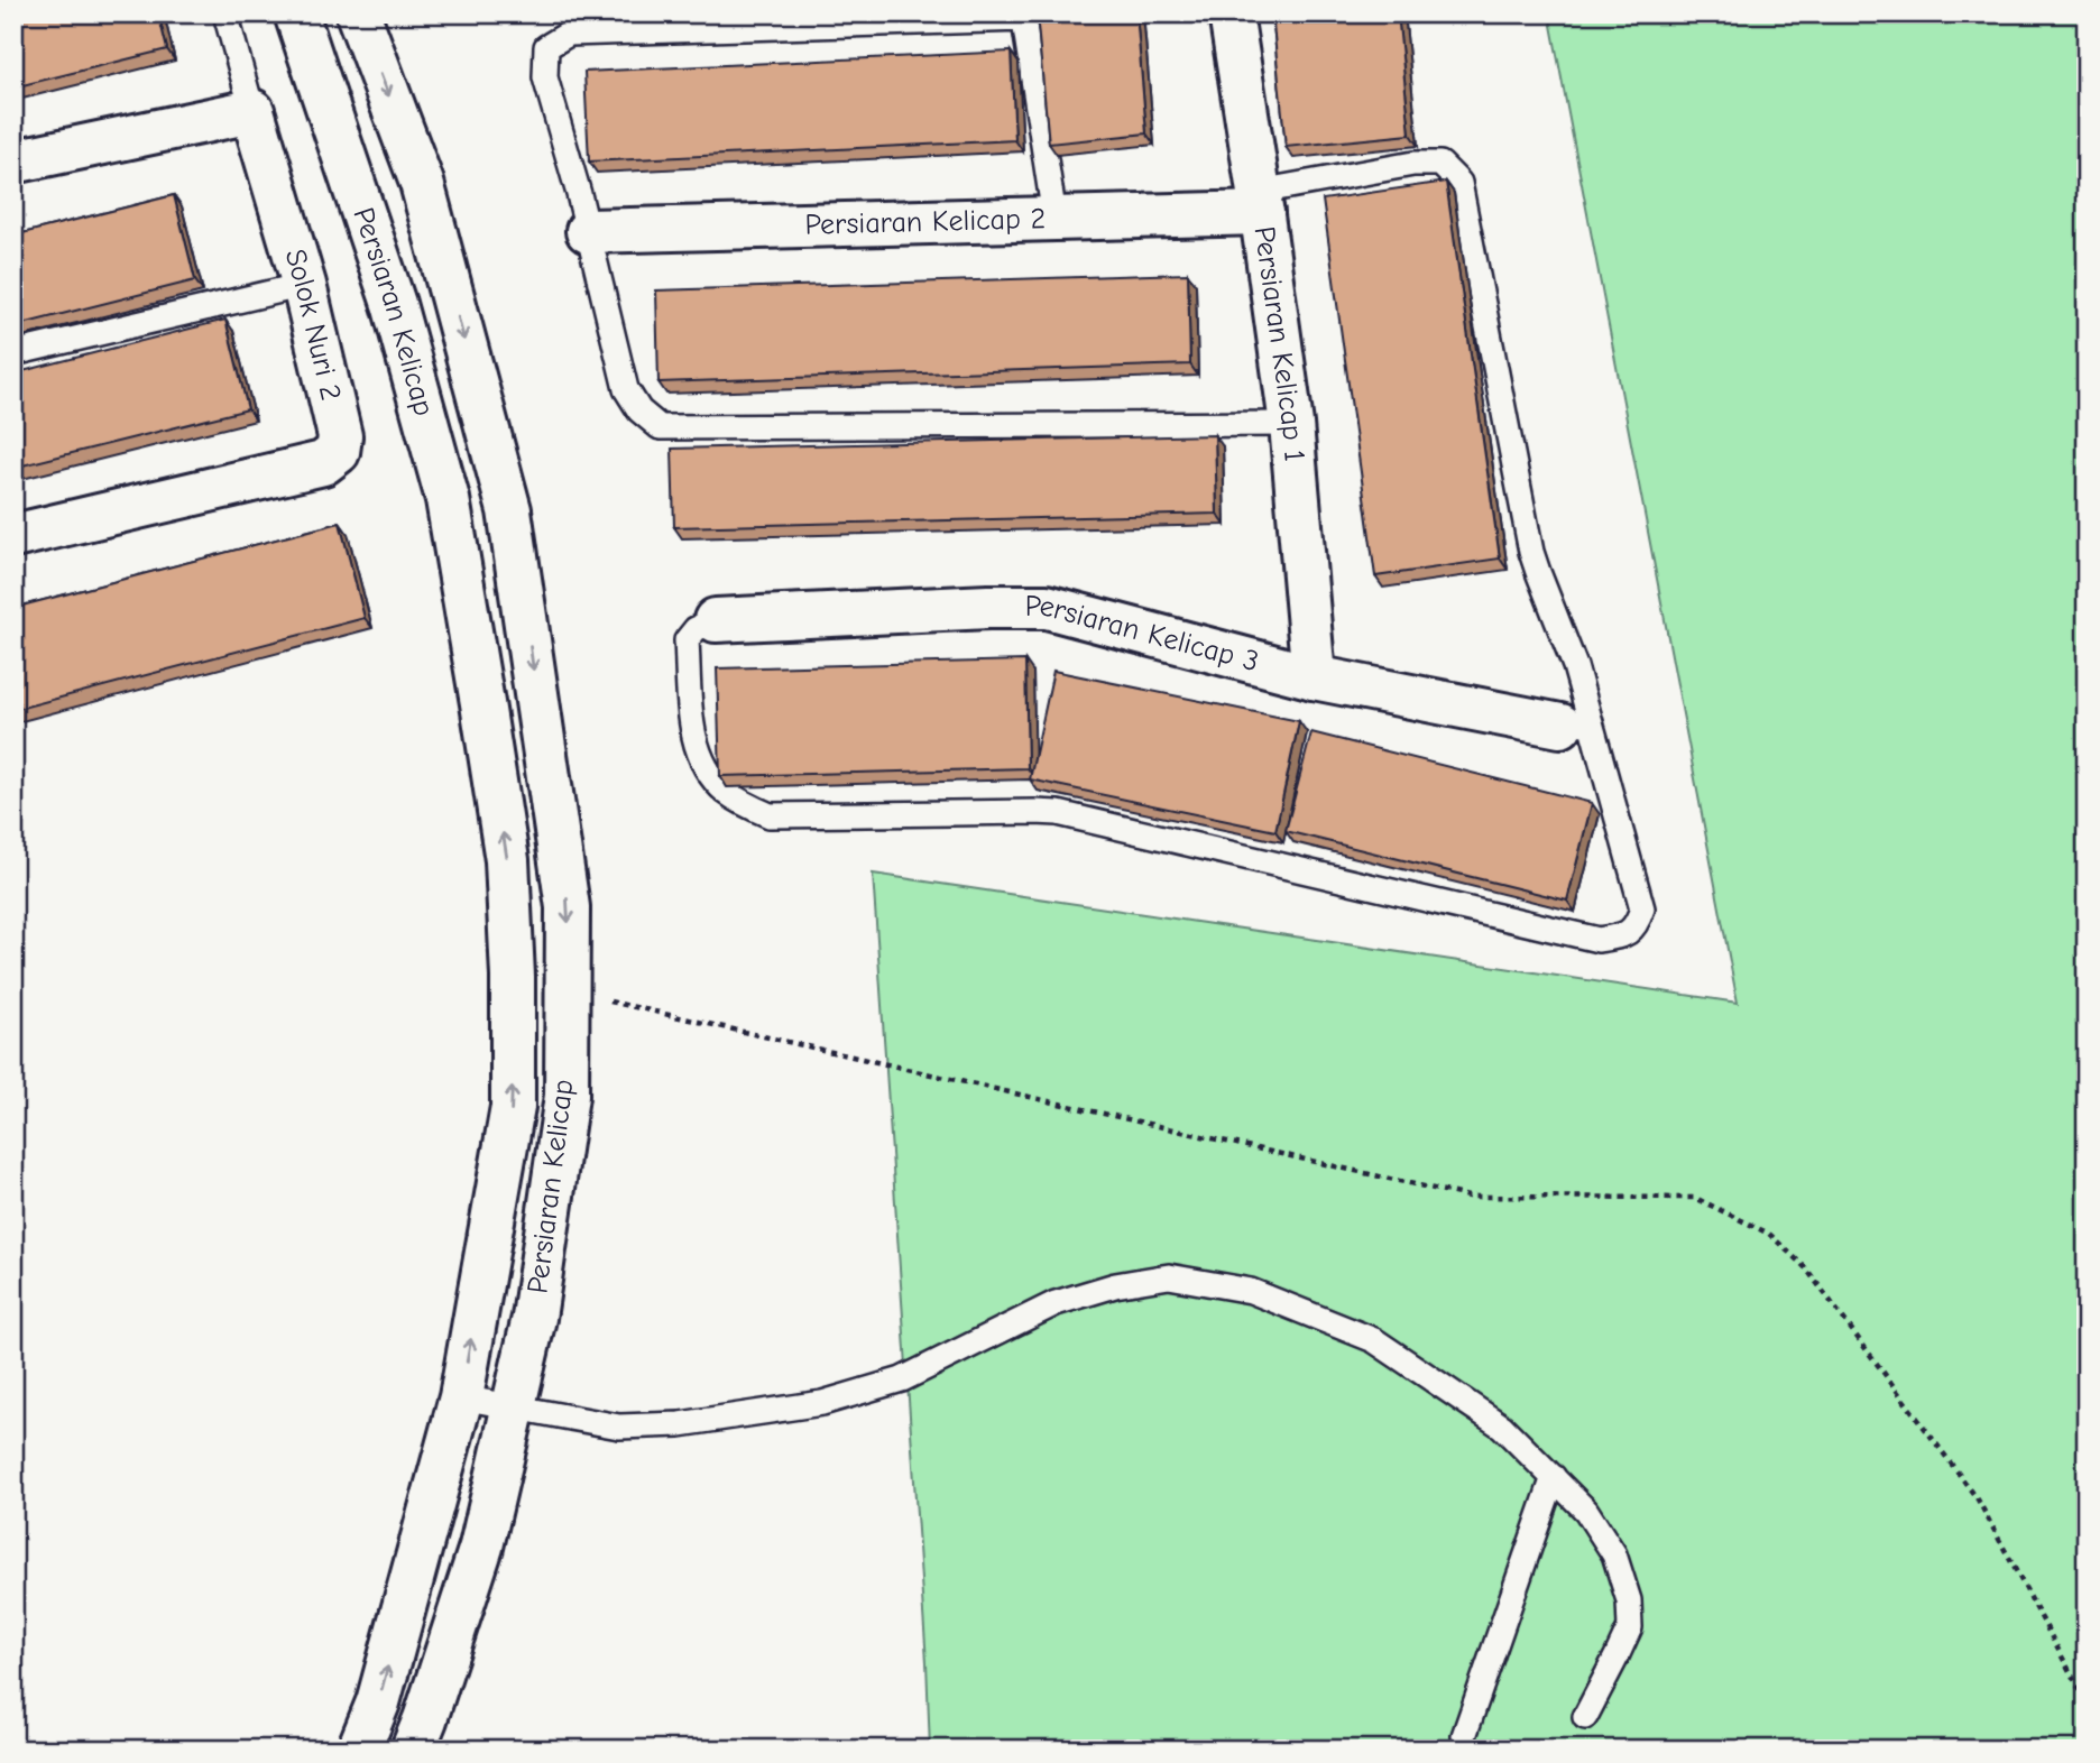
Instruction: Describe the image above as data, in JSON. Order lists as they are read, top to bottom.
{
  "streets": {
    "street": [
      "Persiaran Kelicap 2",
      "Persiaran Kelicap",
      "Solok Nuri 2",
      "Persiaran Kelicap 1",
      "Persiaran Kelicap 3"
    ]
  },
  "crossings": [
    ["Persiaran Kelicap 2", "Persiaran Kelicap 1"],
    ["Persiaran Kelicap 1", "Persiaran Kelicap 3"]
  ]
}
